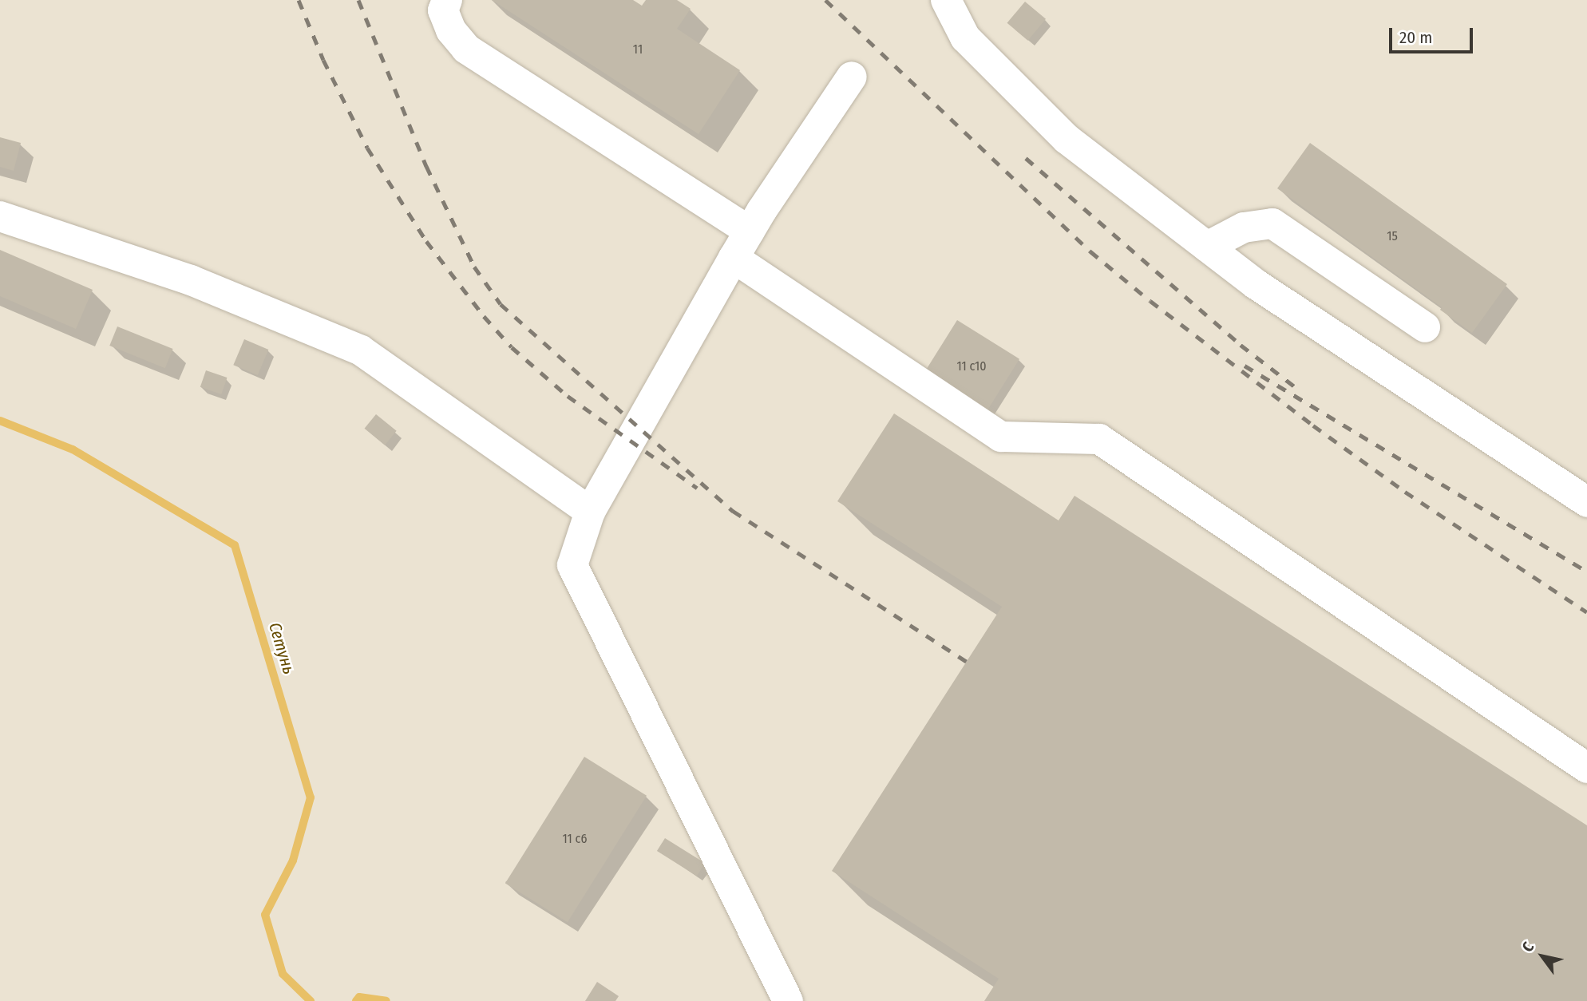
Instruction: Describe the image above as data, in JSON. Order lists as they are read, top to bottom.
{
  "water": ["Сетунь"],
  "house_numbers": [
    "11",
    "15",
    "11 с10",
    "11 с6"
  ],
  "scale_bar": "20 m",
  "north": "top left"
}
